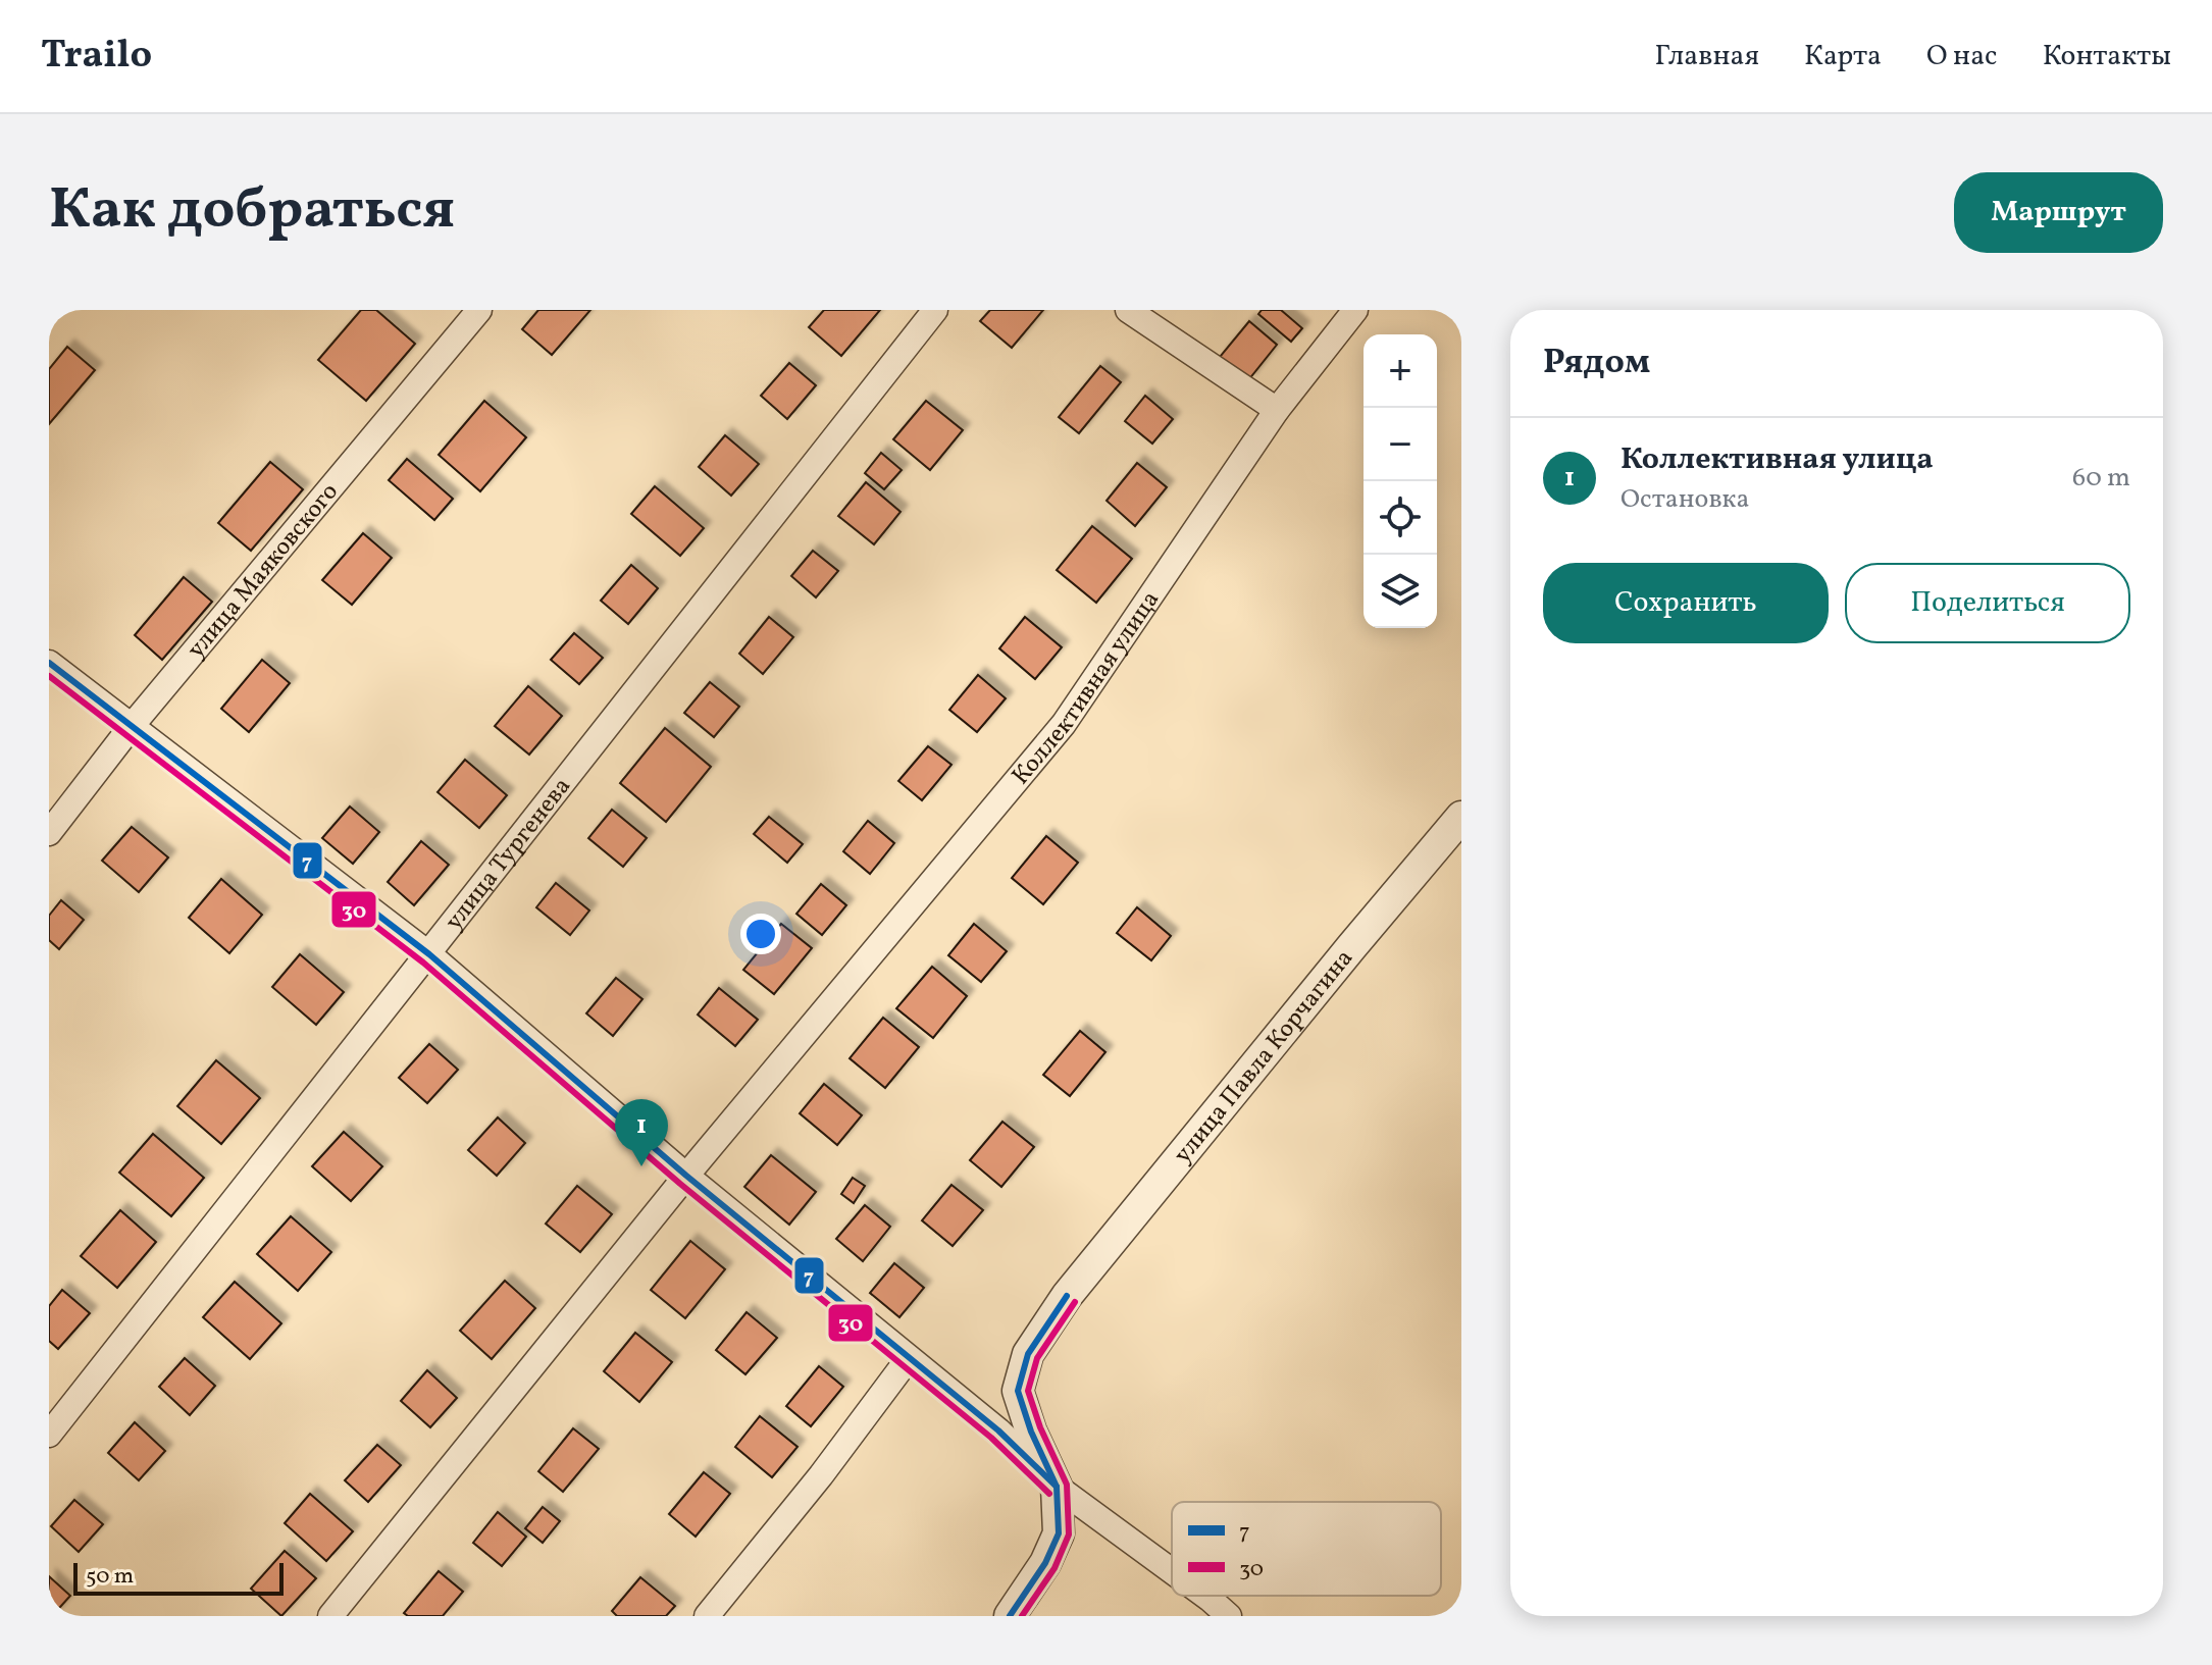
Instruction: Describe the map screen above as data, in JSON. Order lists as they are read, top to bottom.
{
  "streets": {
    "street": [
      "улица Маяковского",
      "Коллективная улица",
      "улица Тургенева",
      "улица Павла Корчагина"
    ]
  },
  "lines": ["transit line 7", "transit line 30"],
  "legend": ["7", "30"],
  "scale_bar": "50 m",
  "page": {
    "header": "Trailo",
    "nav": [
      "Главная",
      "Карта",
      "О нас",
      "Контакты"
    ],
    "title": "Как добраться",
    "buttons": [
      "Маршрут",
      ["Сохранить", "Поделиться"]
    ],
    "heading": "Рядом",
    "map_buttons": ["+", "−"],
    "list": [
      {
        "mark": "1",
        "name": "Коллективная улица",
        "note": "Остановка",
        "value": "60 m"
      }
    ],
    "pins": "1",
    "scale": "50 m"
  }
}
